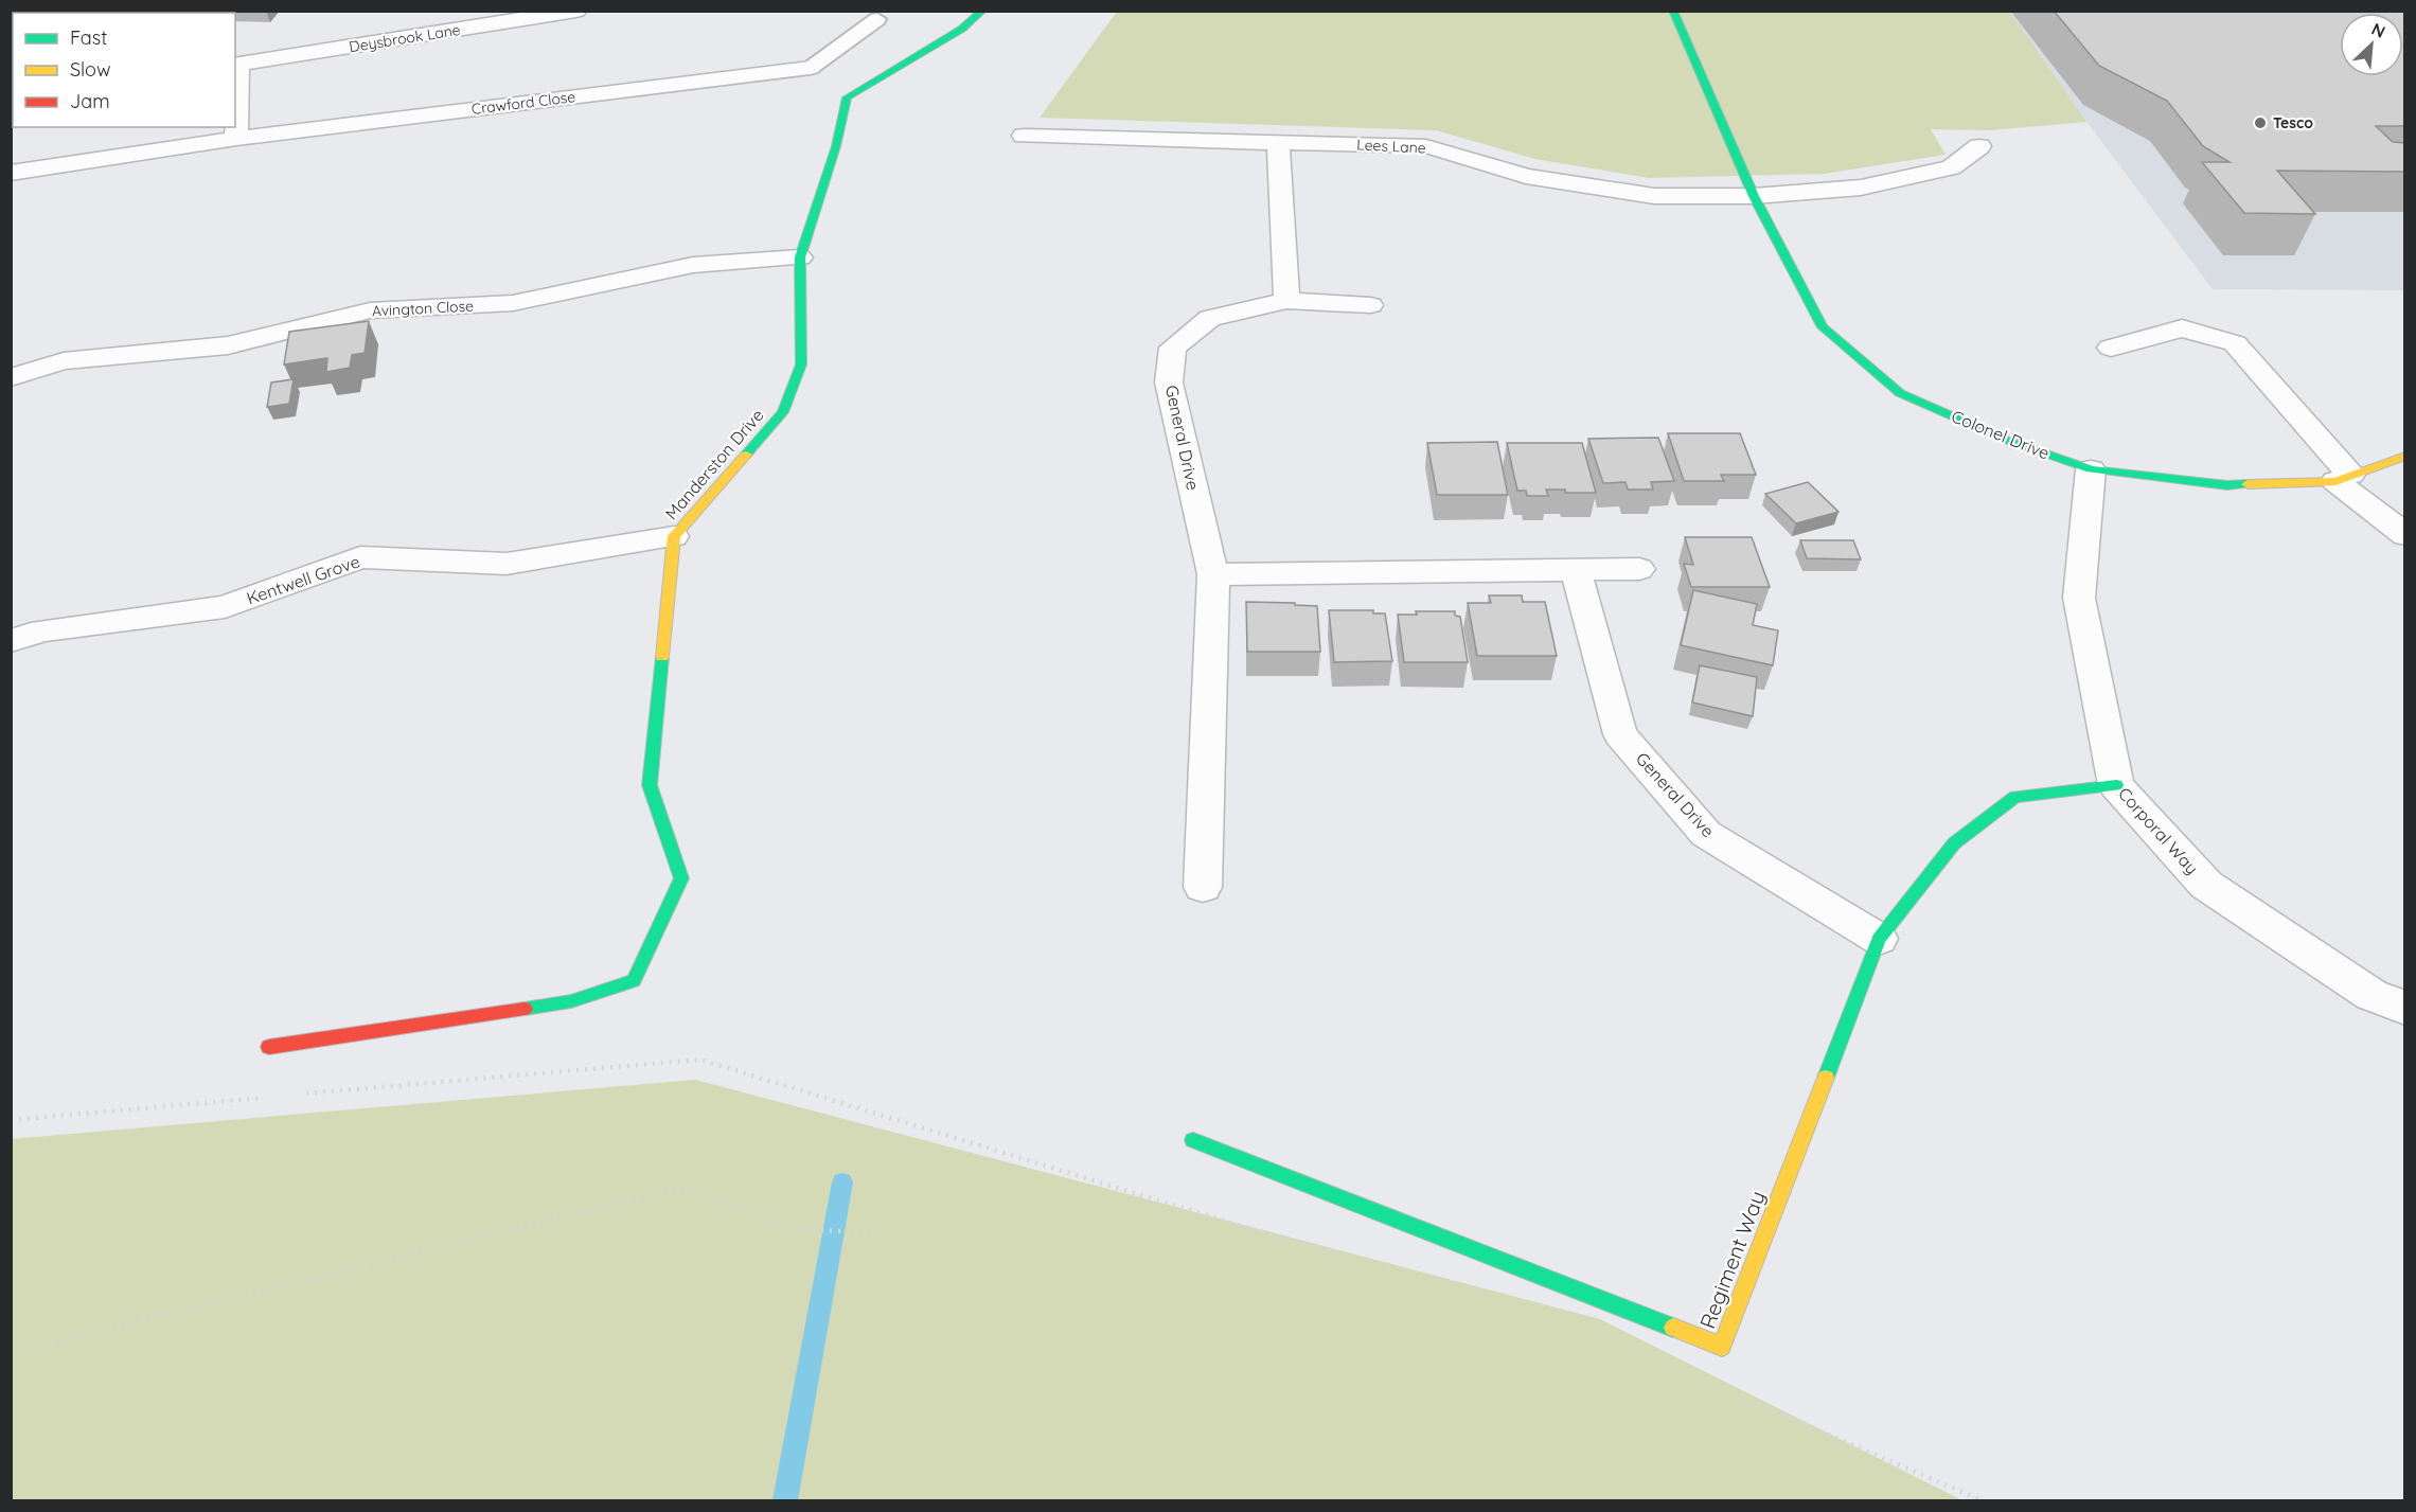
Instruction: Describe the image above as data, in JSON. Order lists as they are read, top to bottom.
{
  "streets": {
    "street": [
      "Deysbrook Lane",
      "Crawford Close",
      "Lees Lane",
      "Avington Close",
      "Colonel Drive",
      "General Drive",
      "Manderston Drive",
      "Kentwell Grove",
      "Corporal Way",
      "Regiment Way"
    ]
  },
  "crossings": [
    ["Lees Lane", "Colonel Drive"],
    ["Avington Close", "Manderston Drive"],
    ["Colonel Drive", "Corporal Way"],
    ["General Drive", "Regiment Way"],
    ["Manderston Drive", "Kentwell Grove"],
    ["Corporal Way", "Regiment Way"]
  ],
  "places": ["Tesco"],
  "legend": ["Fast", "Slow", "Jam"],
  "north": "top right"
}
